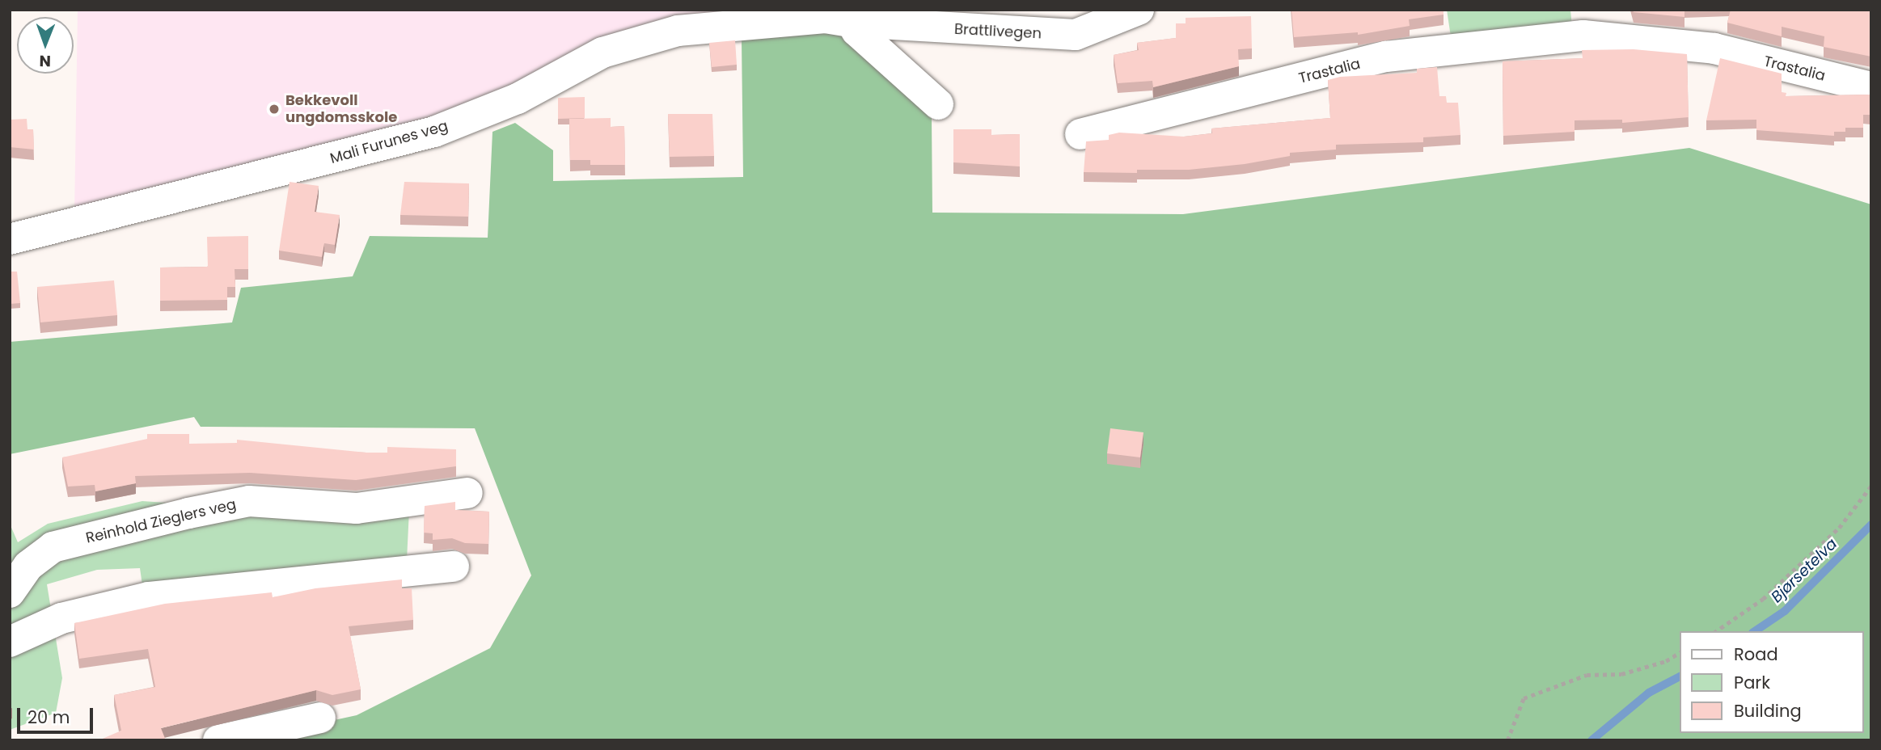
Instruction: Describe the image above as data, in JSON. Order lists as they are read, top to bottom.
{
  "streets": {
    "street": [
      "Brattlivegen",
      "Trastalia",
      "Mali Furunes veg",
      "Reinhold Zieglers veg"
    ]
  },
  "crossings": [
    ["Brattlivegen", "Mali Furunes veg"]
  ],
  "water": ["Bjørsetelva"],
  "places": ["Bekkevoll ungdomsskole"],
  "legend": ["Road", "Park", "Building"],
  "scale_bar": "20 m",
  "north": "bottom"
}
